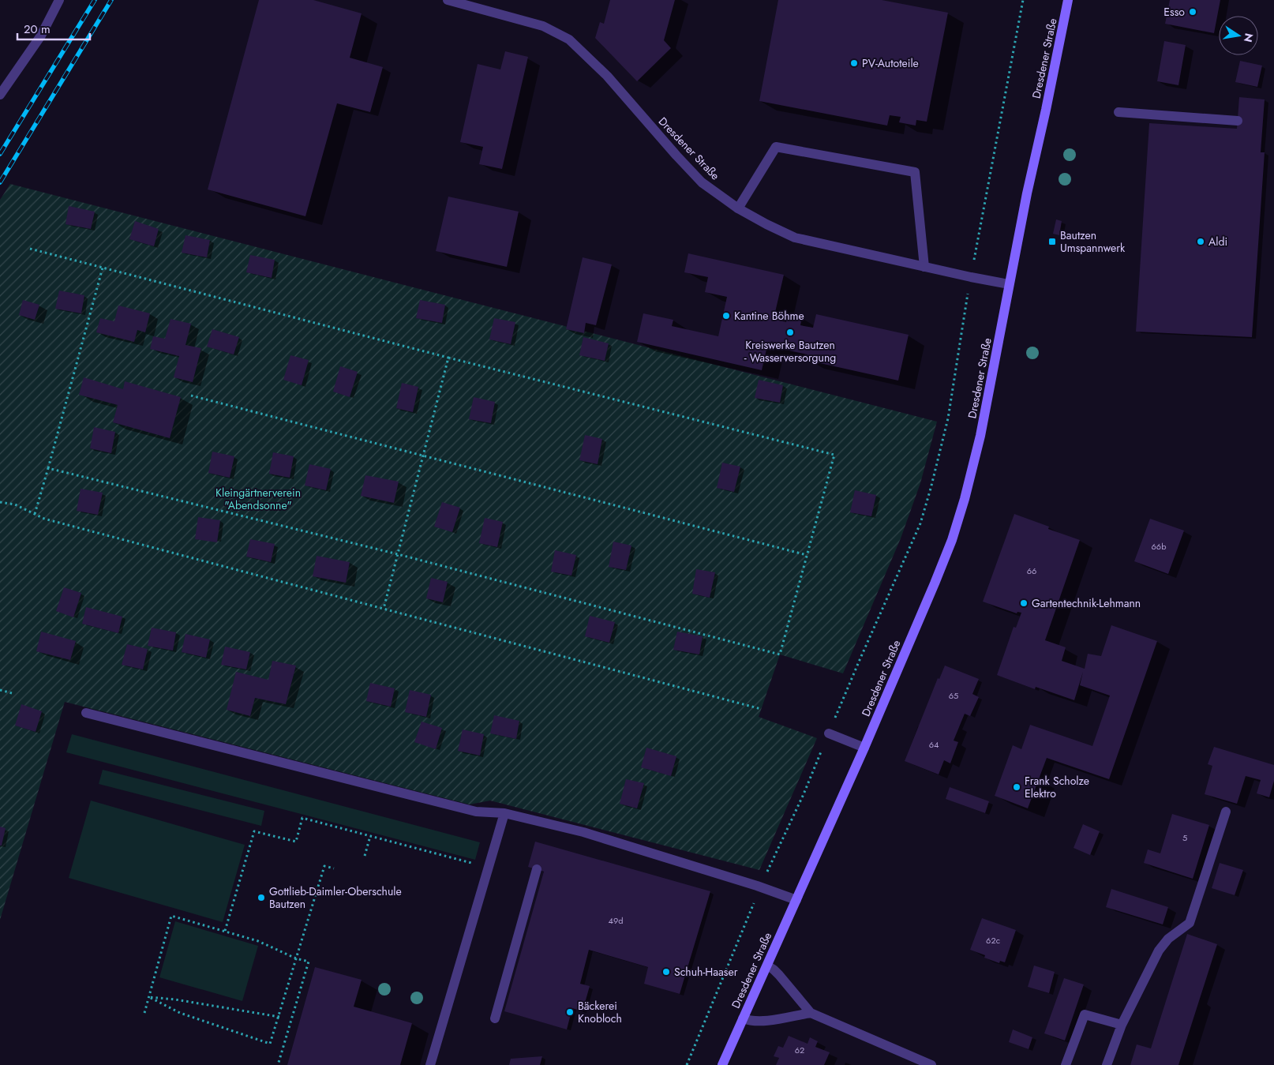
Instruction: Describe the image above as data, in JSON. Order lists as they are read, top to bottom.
{
  "streets": {
    "main road": ["Dresdener Straße"]
  },
  "parks": ["Kleingärtnerverein \"Abendsonne\""],
  "places": {
    "other": [
      "Esso",
      "PV-Autoteile",
      "Aldi",
      "Kantine Böhme",
      "Kreiswerke Bautzen - Wasserversorgung",
      "Gartentechnik-Lehmann",
      "Frank Scholze Elektro",
      "Gottlieb-Daimler-Oberschule Bautzen",
      "Schuh-Haaser",
      "Bäckerei Knobloch"
    ],
    "transit": ["Bautzen Umspannwerk"]
  },
  "house_numbers": [
    "66b",
    "66",
    "65",
    "64",
    "5",
    "49d",
    "62c",
    "62"
  ],
  "scale_bar": "20 m",
  "north": "right"
}
